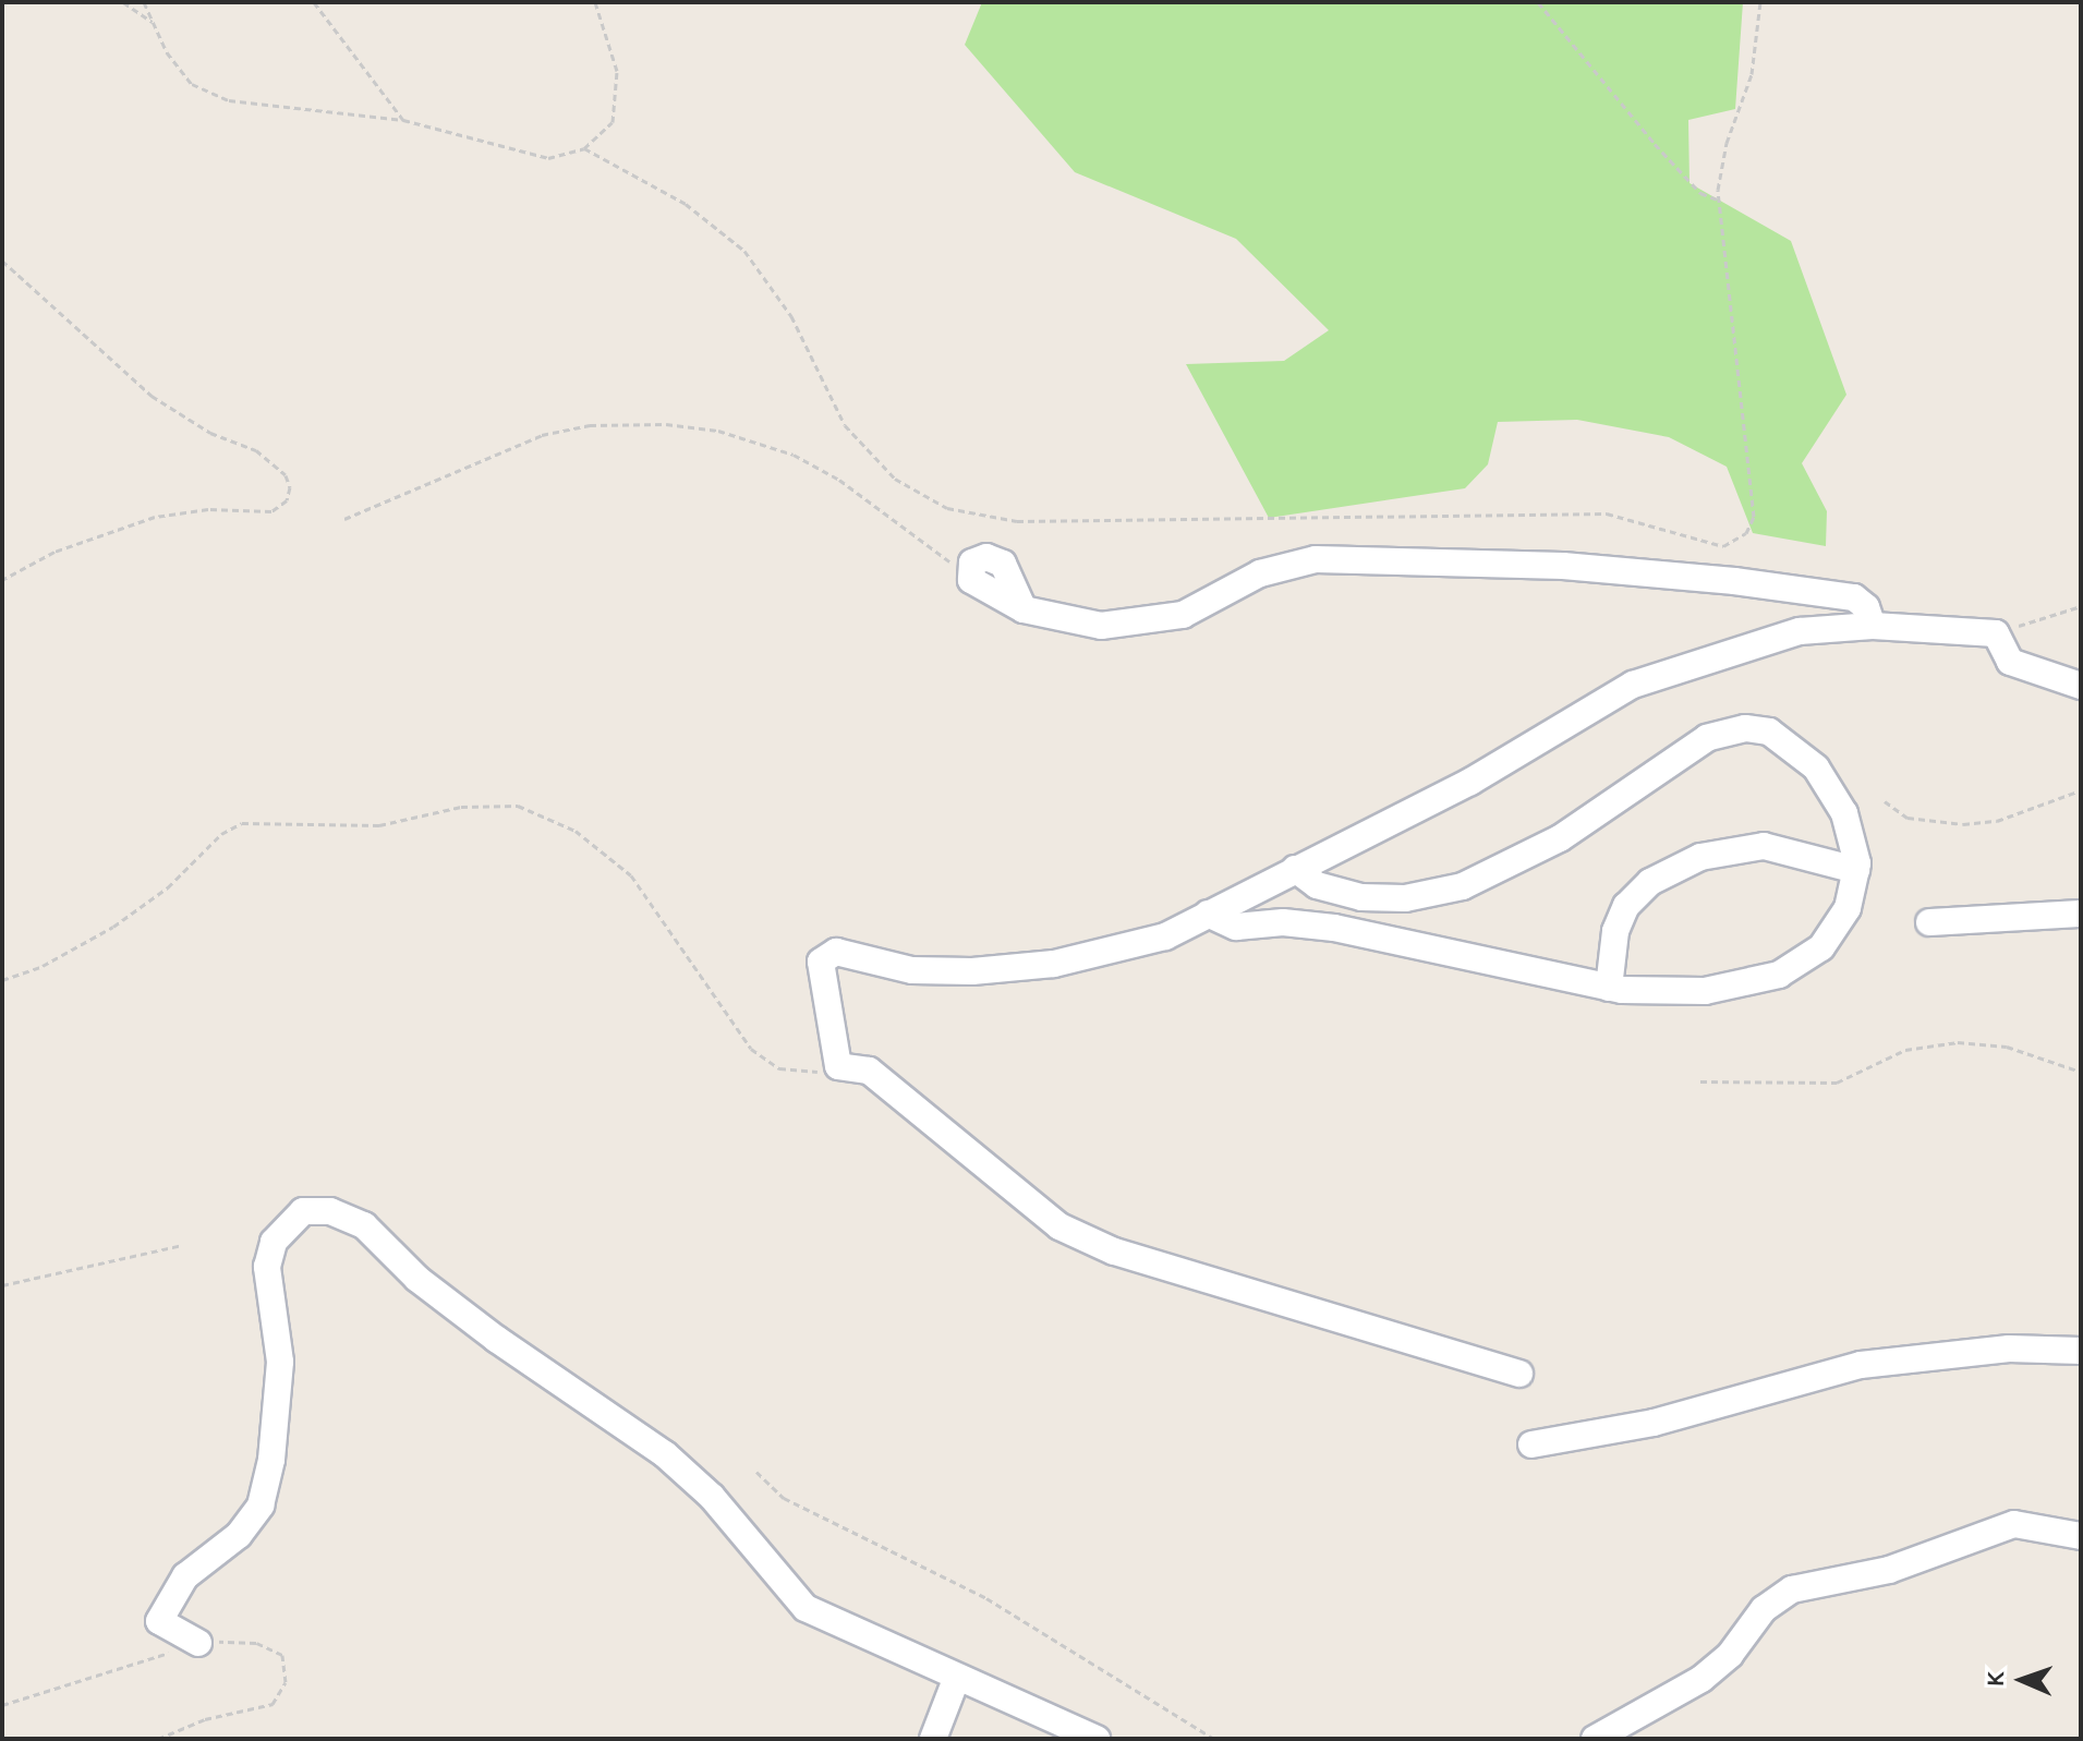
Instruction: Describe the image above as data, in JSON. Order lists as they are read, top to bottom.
{
  "north": "left"
}
